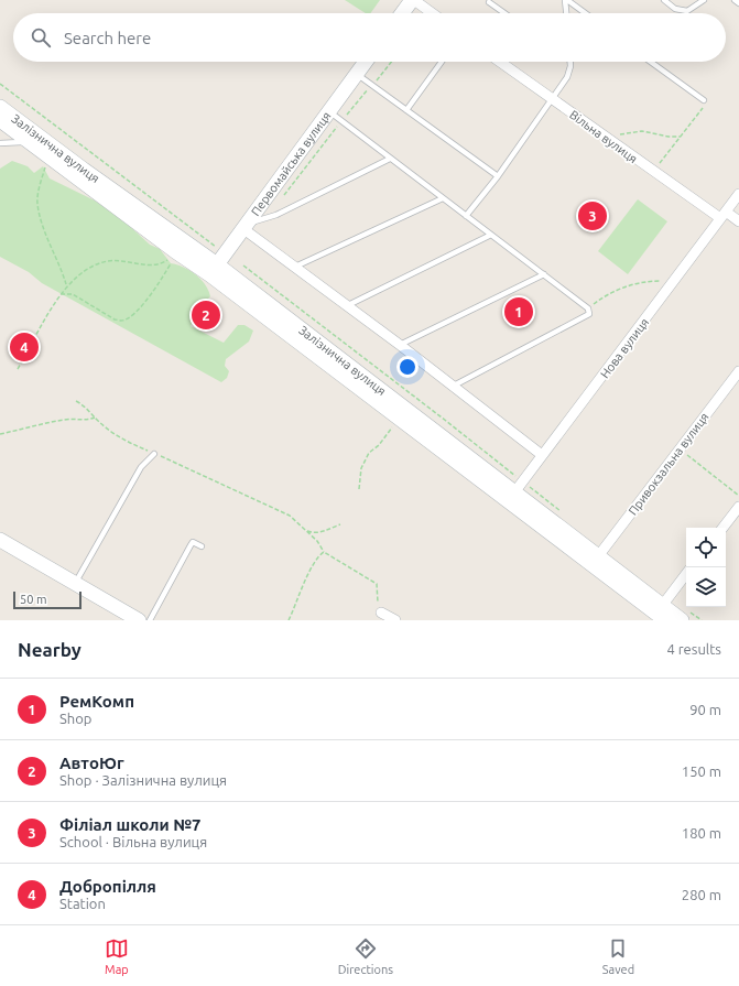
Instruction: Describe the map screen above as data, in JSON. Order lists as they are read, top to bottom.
{
  "streets": {
    "main road": ["Залізнична вулиця", "Первомайська вулиця"],
    "street": ["Вільна вулиця", "Нова вулиця", "Привокзальна вулиця"]
  },
  "crossings": [
    ["Вільна вулиця", "Нова вулиця"],
    ["Залізнична вулиця", "Первомайська вулиця"],
    ["Залізнична вулиця", "Нова вулиця"],
    ["Залізнична вулиця", "Привокзальна вулиця"]
  ],
  "scale_bar": "50 m",
  "page": {
    "search": "Search here",
    "pins": [
      "3",
      "1",
      "2",
      "4"
    ],
    "scale": "50 m",
    "heading": ["Nearby", "4 results"],
    "list": [
      {
        "mark": "1",
        "name": "РемКомп",
        "note": "Shop",
        "value": "90 m"
      },
      {
        "mark": "2",
        "name": "АвтоЮг",
        "note": "Shop · Залізнична вулиця",
        "value": "150 m"
      },
      {
        "mark": "3",
        "name": "Філіал школи №7",
        "note": "School · Вільна вулиця",
        "value": "180 m"
      },
      {
        "mark": "4",
        "name": "Добропілля",
        "note": "Station",
        "value": "280 m"
      }
    ],
    "nav": ["Map", "Directions", "Saved"]
  }
}
